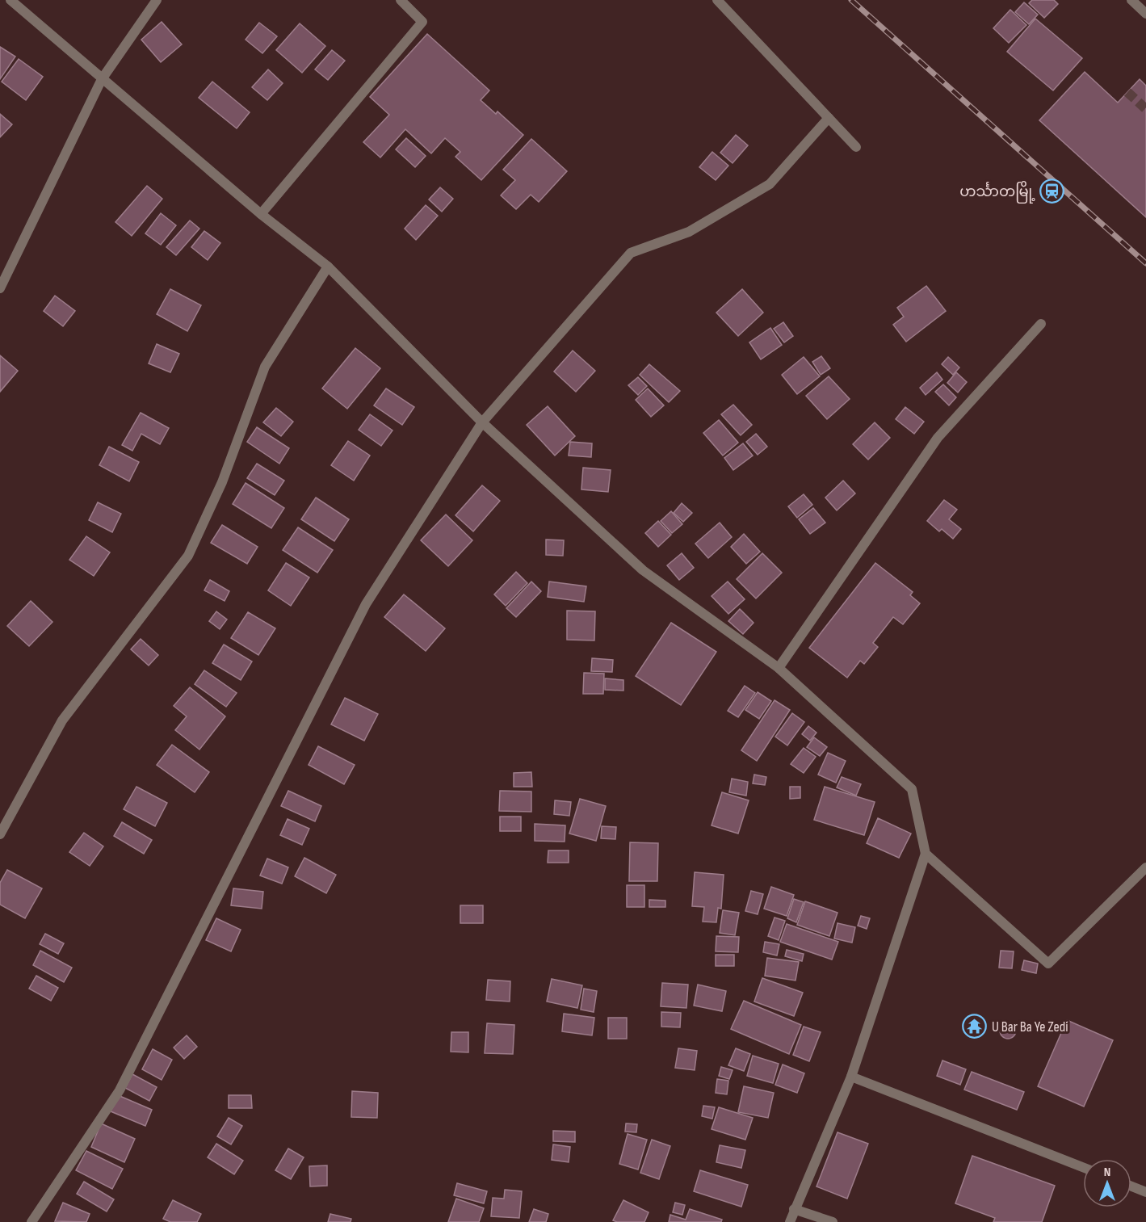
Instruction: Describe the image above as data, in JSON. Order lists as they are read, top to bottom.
{
  "places": {
    "station": ["ဟင်္သာတမြို့"],
    "temple": ["U Bar Ba Ye Zedi"]
  },
  "north": "top"
}
